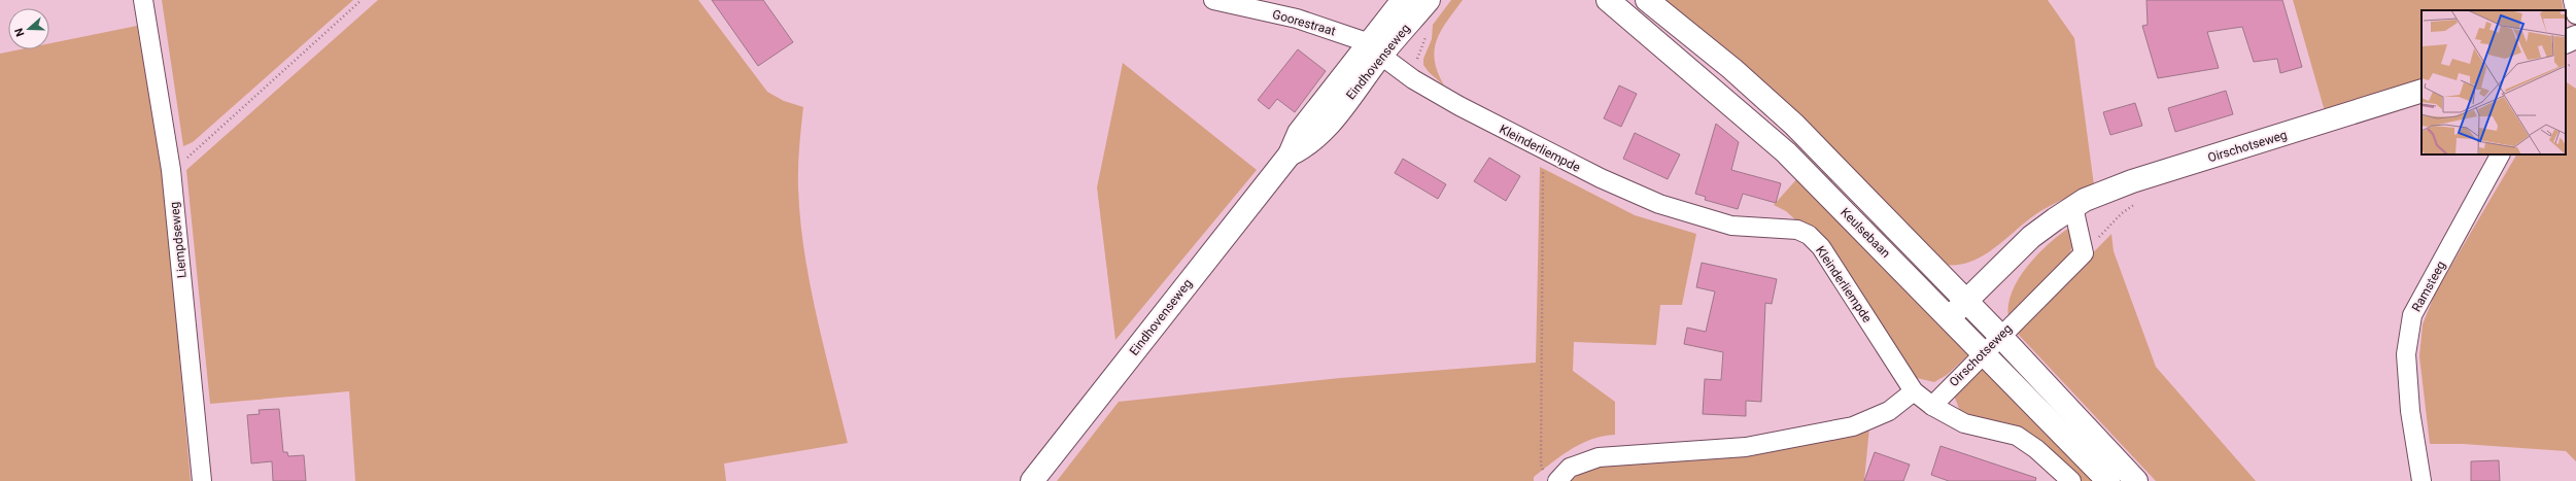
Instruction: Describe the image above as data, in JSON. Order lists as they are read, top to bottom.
{
  "streets": {
    "main road": ["Eindhovenseweg", "Oirschotseweg", "Keulsebaan"],
    "street": [
      "Goorestraat",
      "Kleinderliempde",
      "Liempdseweg",
      "Ramsteeg"
    ]
  },
  "crossings": [
    ["Goorestraat", "Eindhovenseweg"],
    ["Goorestraat", "Kleinderliempde"],
    ["Eindhovenseweg", "Kleinderliempde"],
    ["Oirschotseweg", "Keulsebaan"]
  ],
  "north": "left"
}
